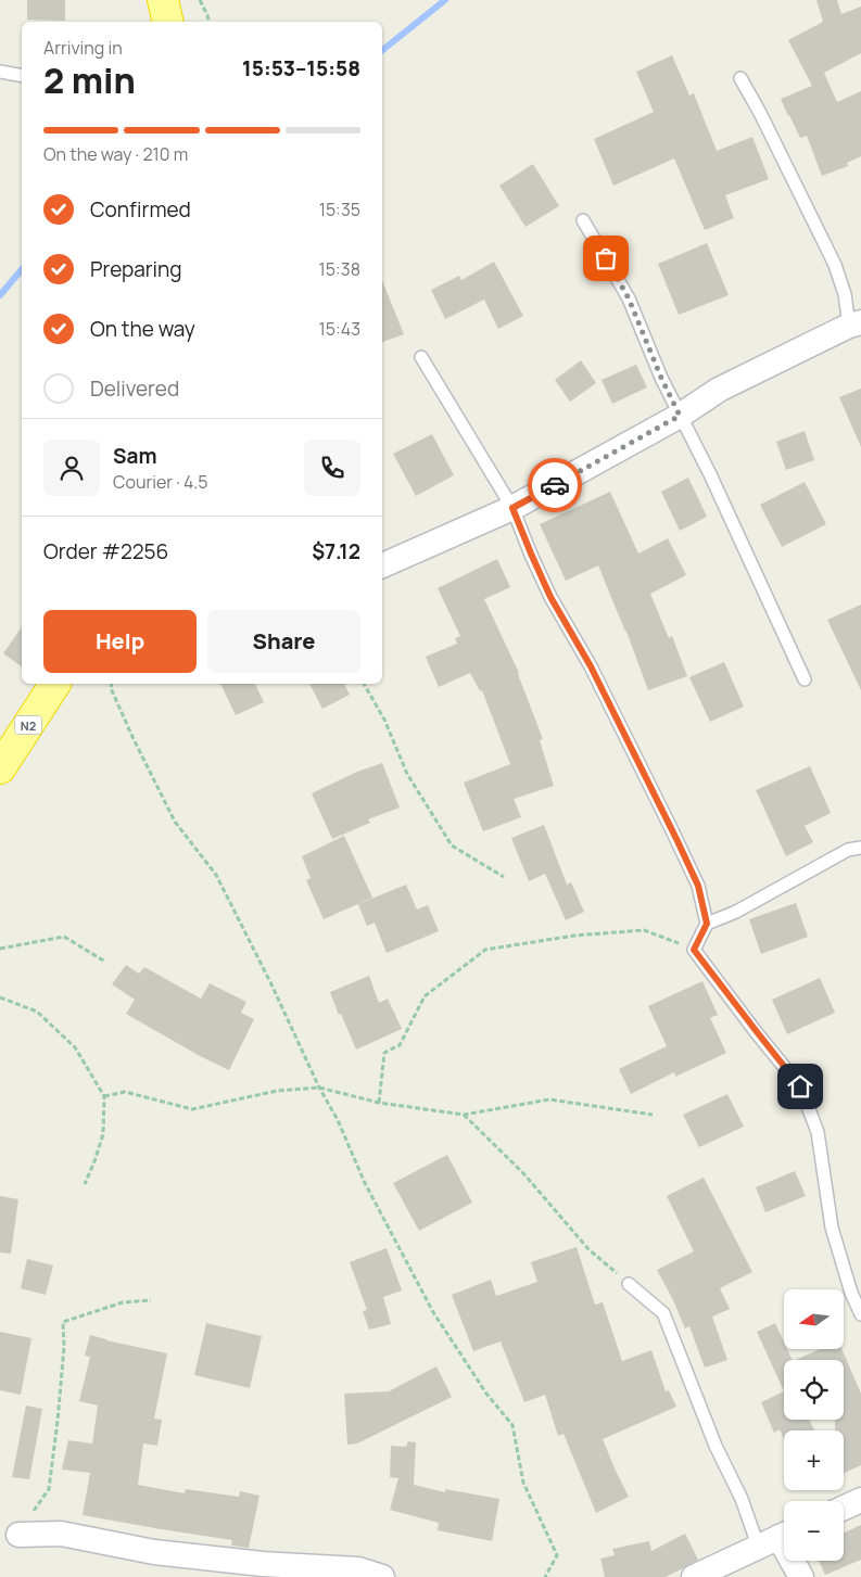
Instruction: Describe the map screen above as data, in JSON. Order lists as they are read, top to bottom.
{
  "streets": {
    "highway": ["N2"]
  },
  "north": "left",
  "page": {
    "heading": ["2 min", "Arriving in", "15:53–15:58"],
    "panel": [
      "Sam",
      "Courier · 4.5",
      "Order #2256",
      "$7.12"
    ],
    "bar": "On the way · 210 m",
    "list": [
      ["Confirmed", "15:35"],
      ["Preparing", "15:38"],
      ["On the way", "15:43"],
      "Delivered"
    ],
    "buttons": ["Help", "Share"],
    "map_buttons": ["+", "−"]
  }
}
